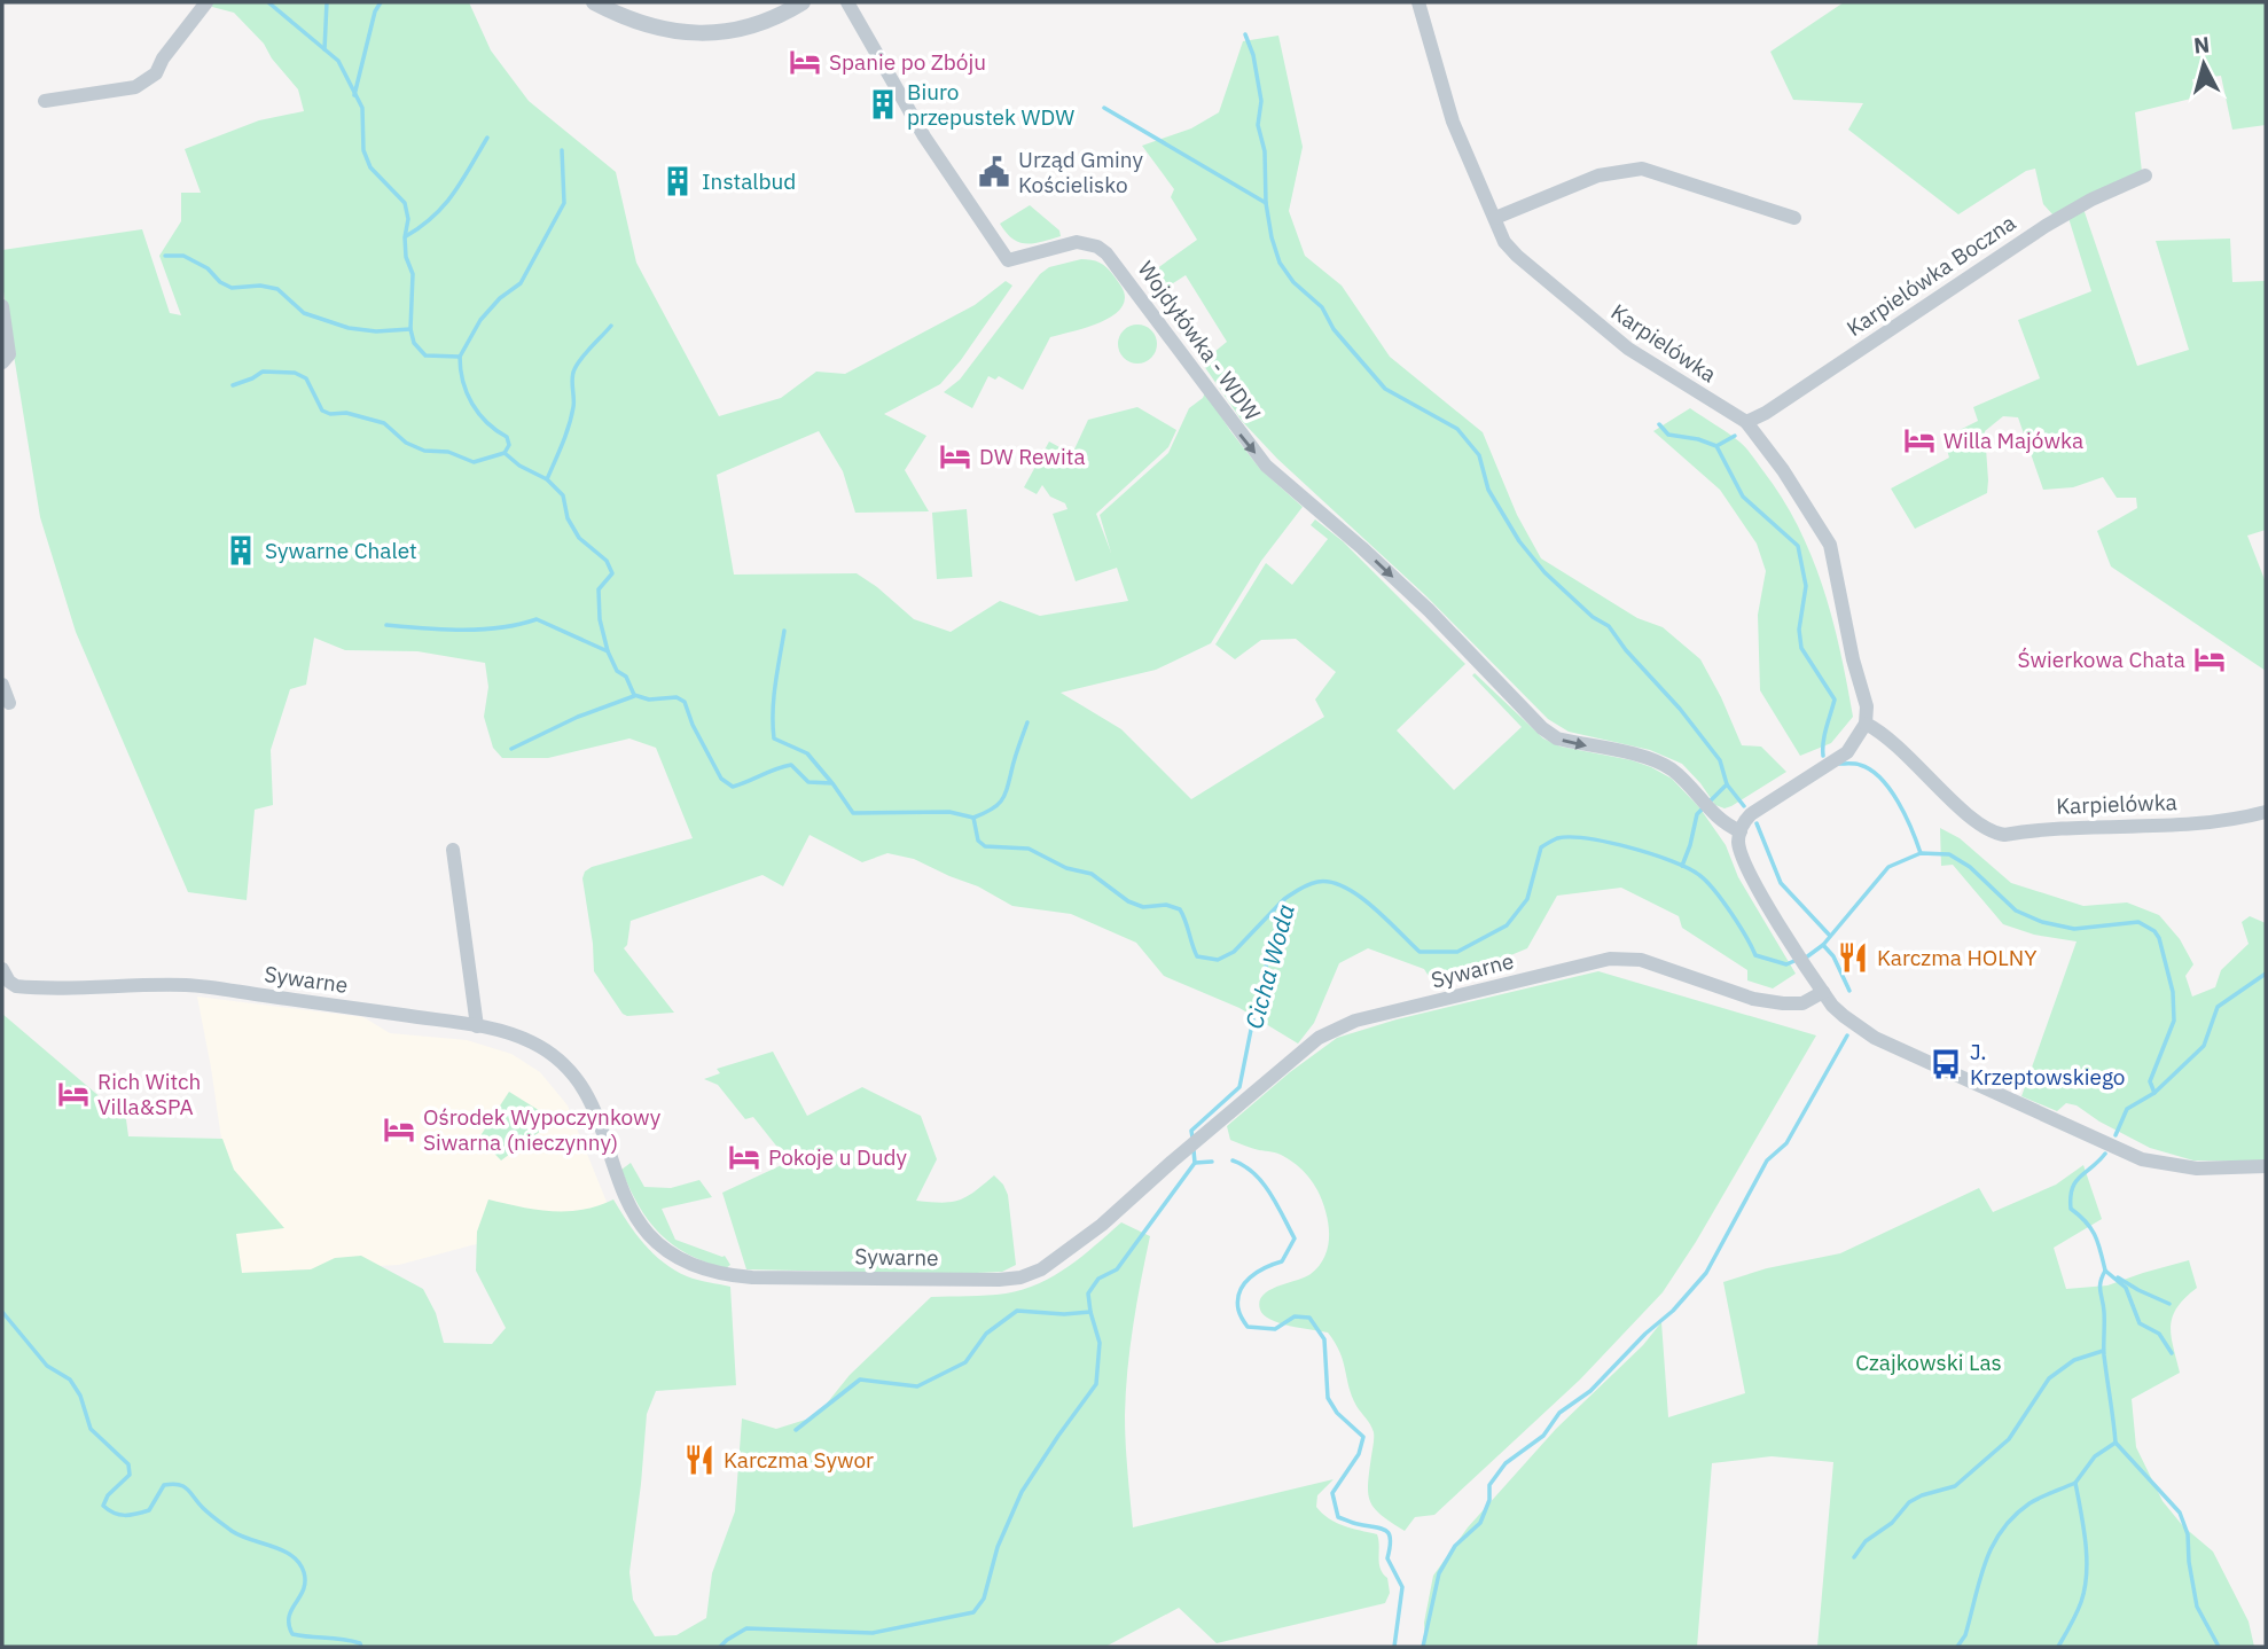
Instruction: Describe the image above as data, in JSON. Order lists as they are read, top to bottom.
{
  "streets": {
    "street": [
      "Karpielówka Boczna",
      "Wojdyłówka - WDW",
      "Karpielówka",
      "Sywarne"
    ]
  },
  "crossings": [
    ["Karpielówka Boczna", "Karpielówka"]
  ],
  "one_way": ["Wojdyłówka - WDW"],
  "water": ["Cicha Woda"],
  "parks": ["Czajkowski Las"],
  "places": {
    "hotel": [
      "Spanie po Zbóju",
      "Willa Majówka",
      "DW Rewita",
      "Świerkowa Chata",
      "Rich Witch Villa&SPA",
      "Ośrodek Wypoczynkowy Siwarna (nieczynny)",
      "Pokoje u Dudy"
    ],
    "building": ["Biuro przepustek WDW", "Instalbud", "Sywarne Chalet"],
    "public building": ["Urząd Gminy Kościelisko"],
    "restaurant": ["Karczma HOLNY", "Karczma Sywor"],
    "bus stop": ["J. Krzeptowskiego"]
  },
  "north": "top"
}
